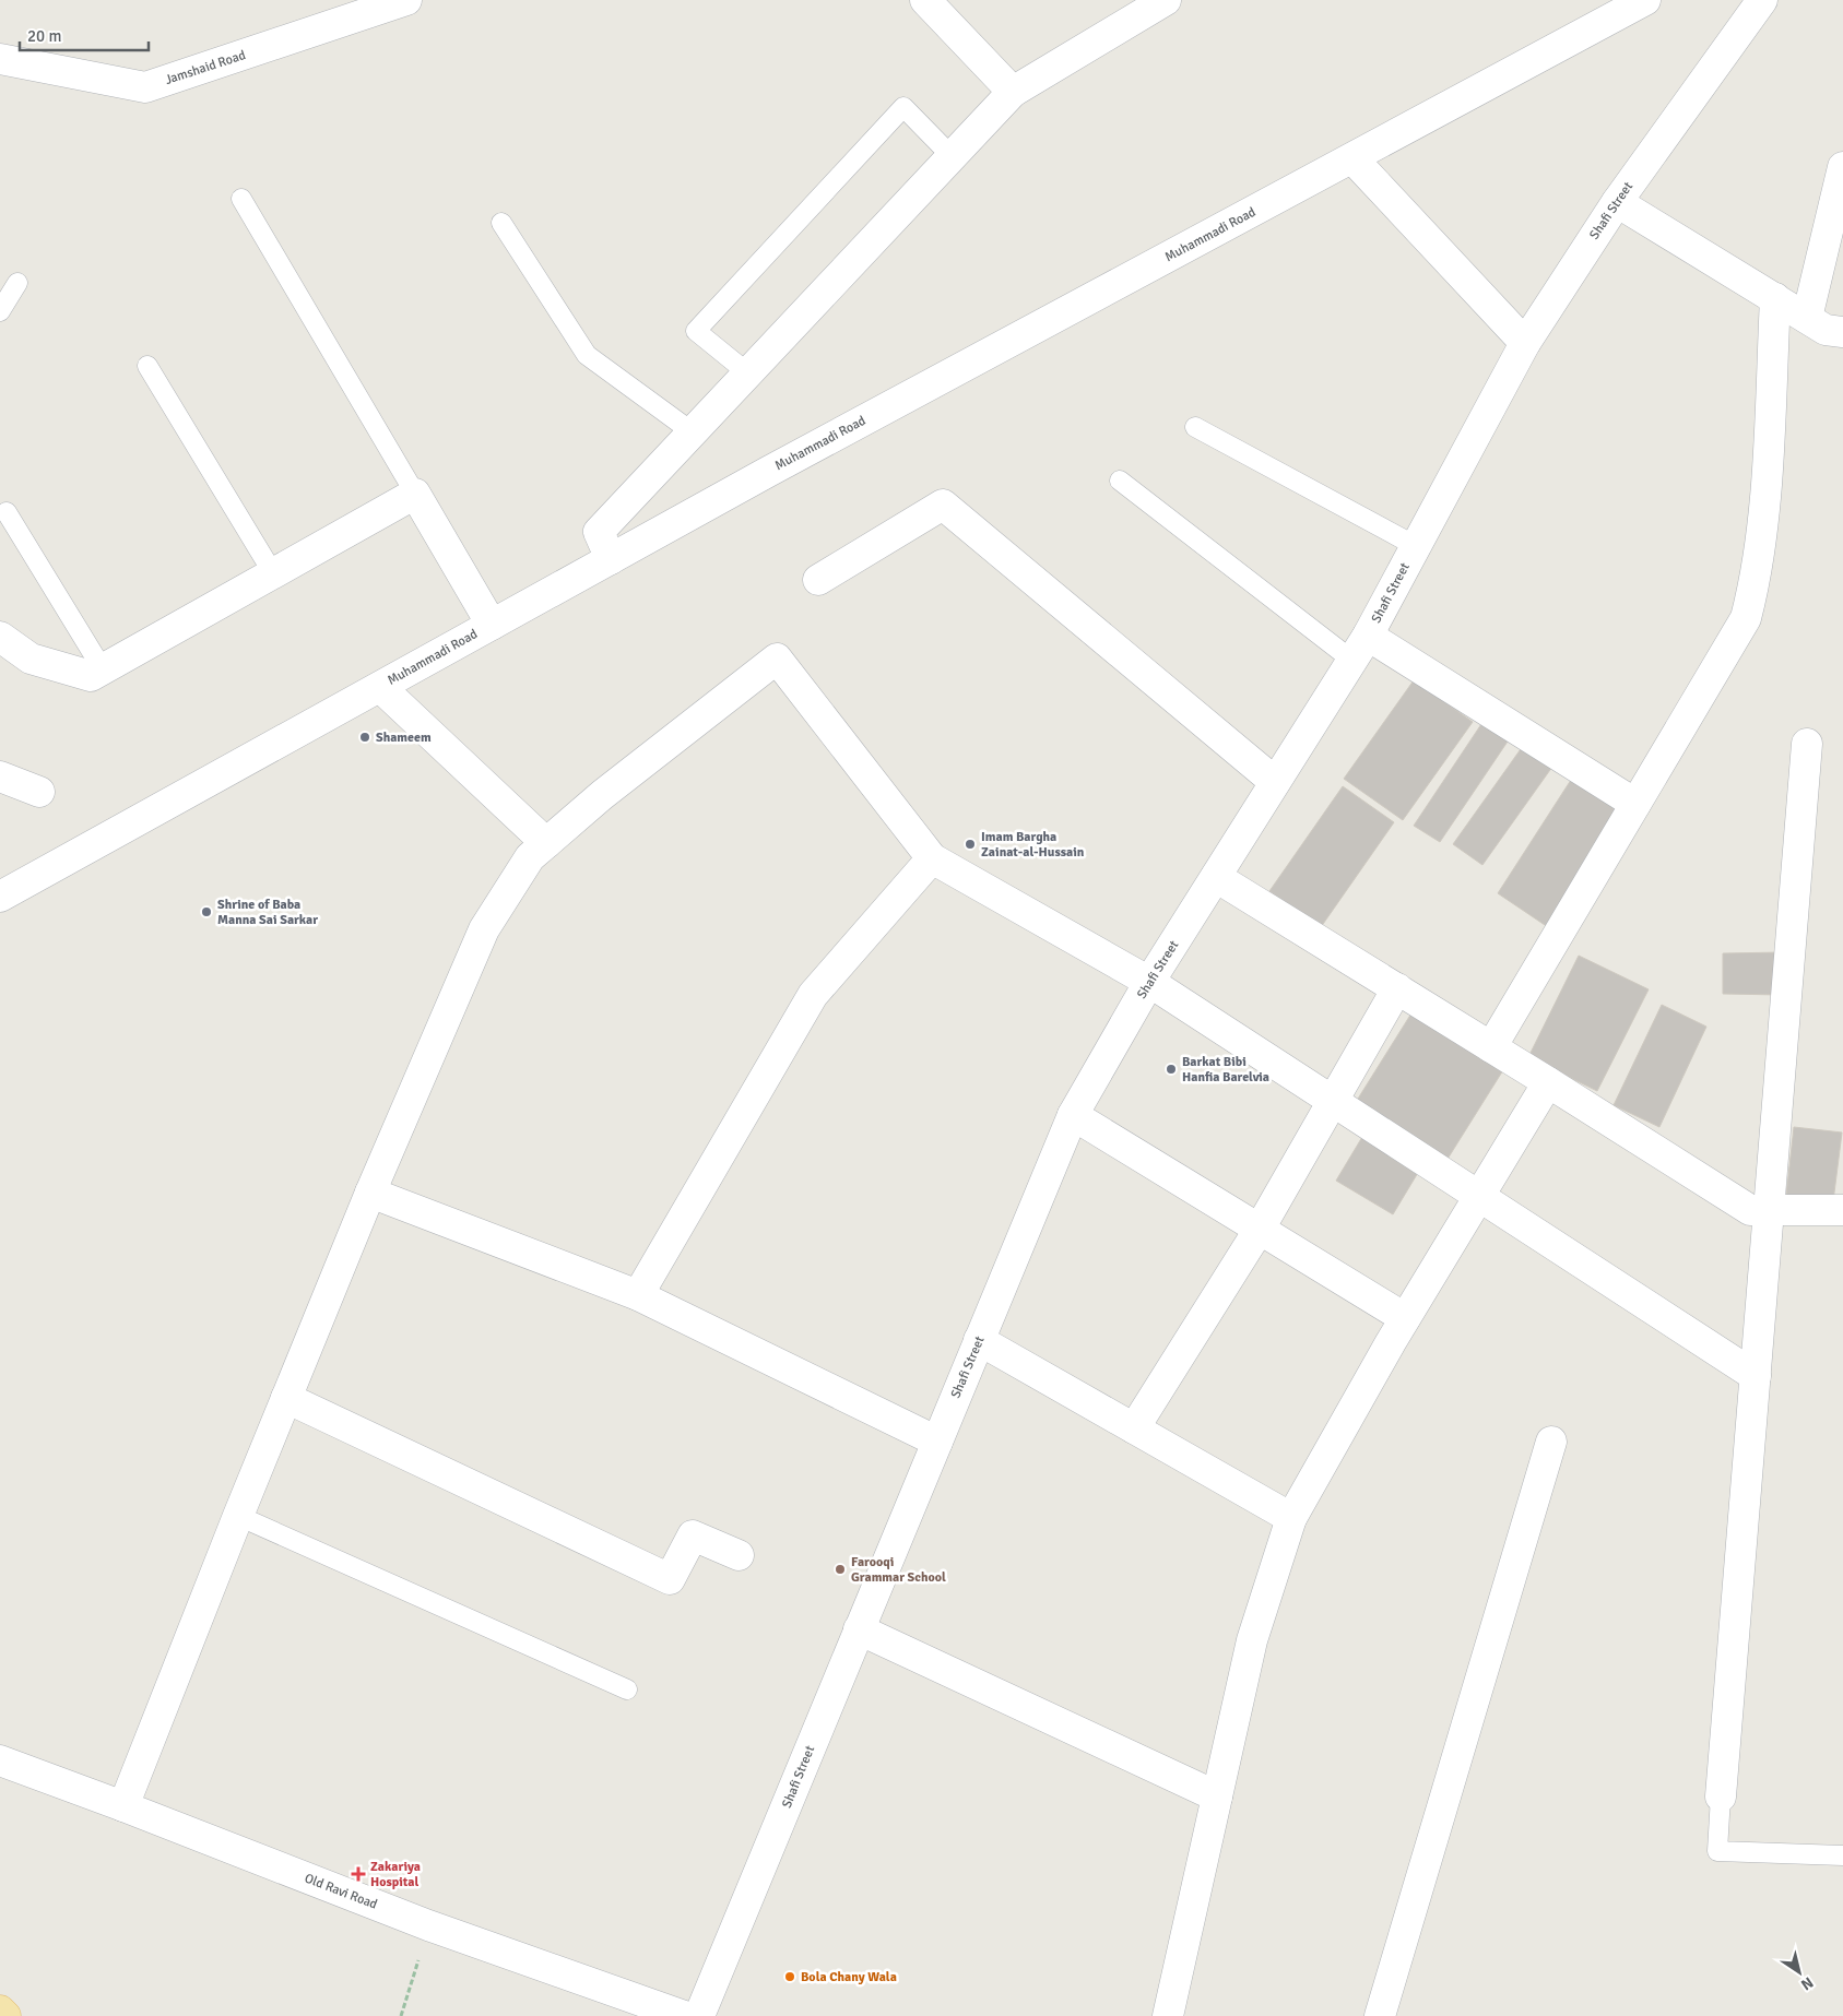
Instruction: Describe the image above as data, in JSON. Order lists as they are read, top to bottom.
{
  "streets": {
    "street": [
      "Jamshaid Road",
      "Shafi Street",
      "Muhammadi Road",
      "Old Ravi Road"
    ]
  },
  "places": {
    "other": [
      "Shameem",
      "Imam Bargha Zainat-al-Hussain",
      "Shrine of Baba Manna Sai Sarkar",
      "Barkat Bibi Hanfia Barelvia",
      "Farooqi Grammar School",
      "Bola Chany Wala"
    ],
    "health": ["Zakariya Hospital"]
  },
  "scale_bar": "20 m",
  "north": "bottom right"
}
